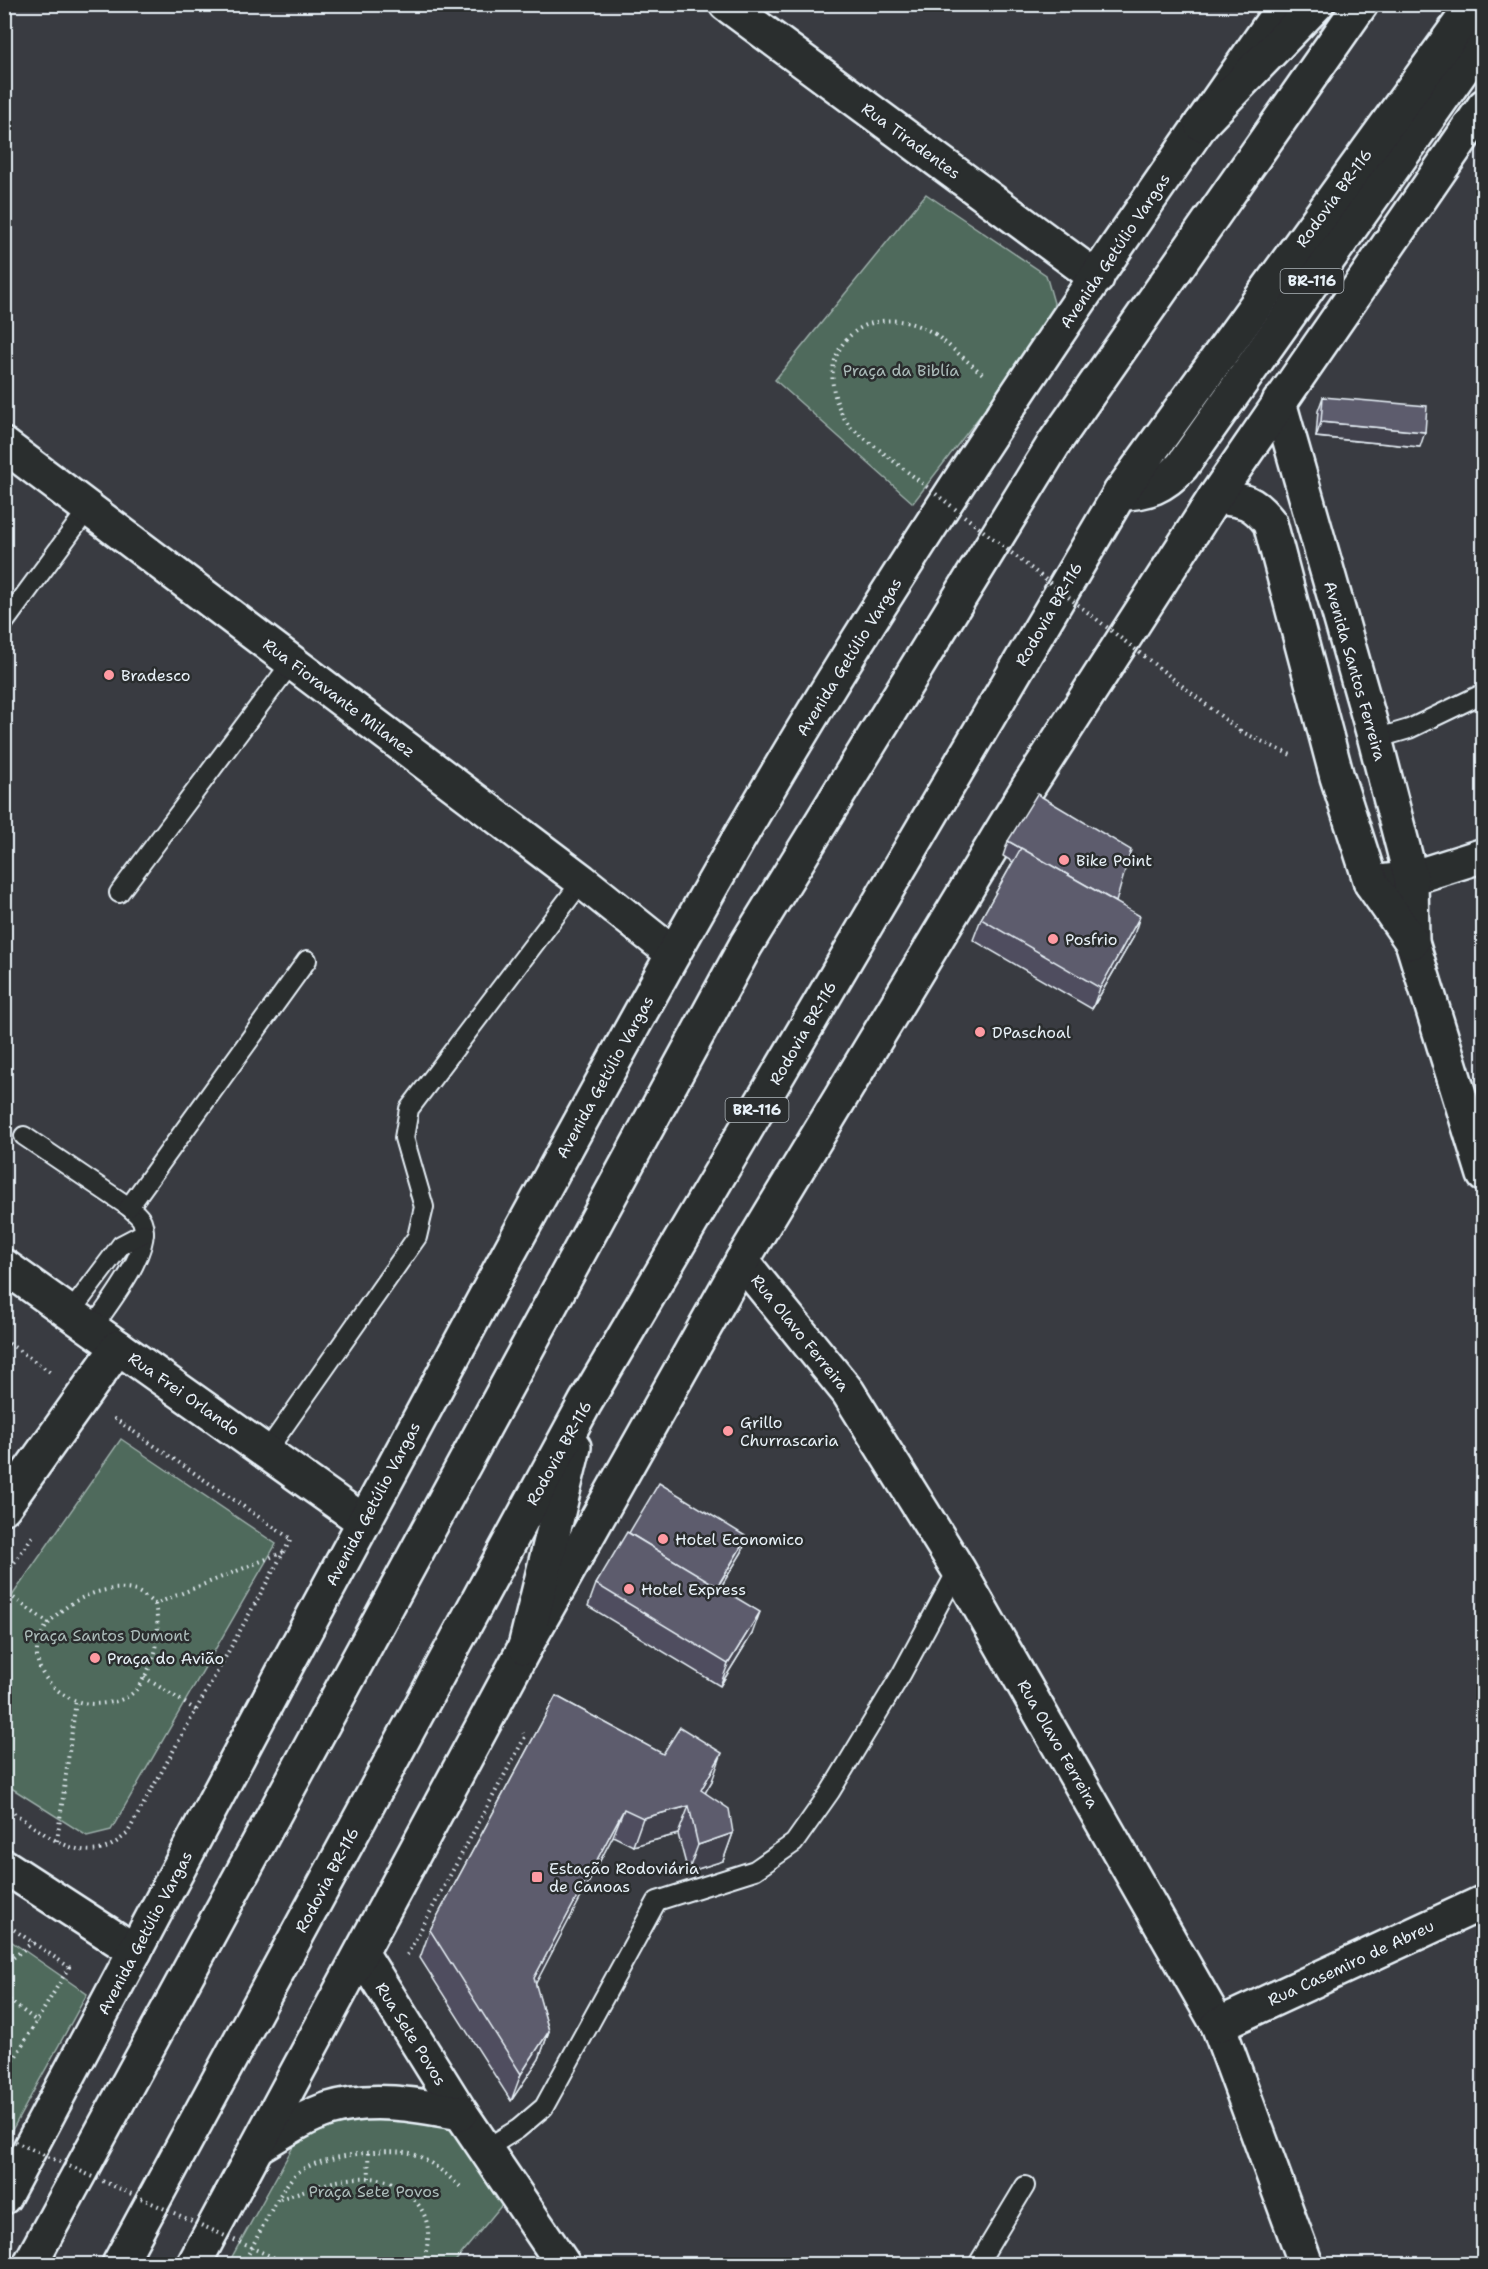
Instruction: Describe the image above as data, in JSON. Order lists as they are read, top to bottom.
{
  "streets": {
    "main road": [
      "Rua Tiradentes",
      "Rodovia BR-116",
      "Avenida Getúlio Vargas",
      "BR-116",
      "Avenida Santos Ferreira",
      "Rua Fioravante Milanez",
      "Rua Olavo Ferreira",
      "Rua Frei Orlando",
      "Rua Casemiro de Abreu",
      "Rua Sete Povos"
    ]
  },
  "crossings": [
    ["Rua Tiradentes", "Avenida Getúlio Vargas"],
    ["Rodovia BR-116", "BR-116"],
    ["Avenida Getúlio Vargas", "Rua Fioravante Milanez"],
    ["Avenida Getúlio Vargas", "Rua Frei Orlando"],
    ["Rua Olavo Ferreira", "Rua Casemiro de Abreu"]
  ],
  "parks": ["Praça da Biblía", "Praça Santos Dumont", "Praça Sete Povos"],
  "places": {
    "other": [
      "Bradesco",
      "Bike Point",
      "Posfrio",
      "DPaschoal",
      "Grillo Churrascaria",
      "Hotel Economico",
      "Hotel Express",
      "Praça do Avião"
    ],
    "transit": ["Estação Rodoviária de Canoas"]
  }
}
